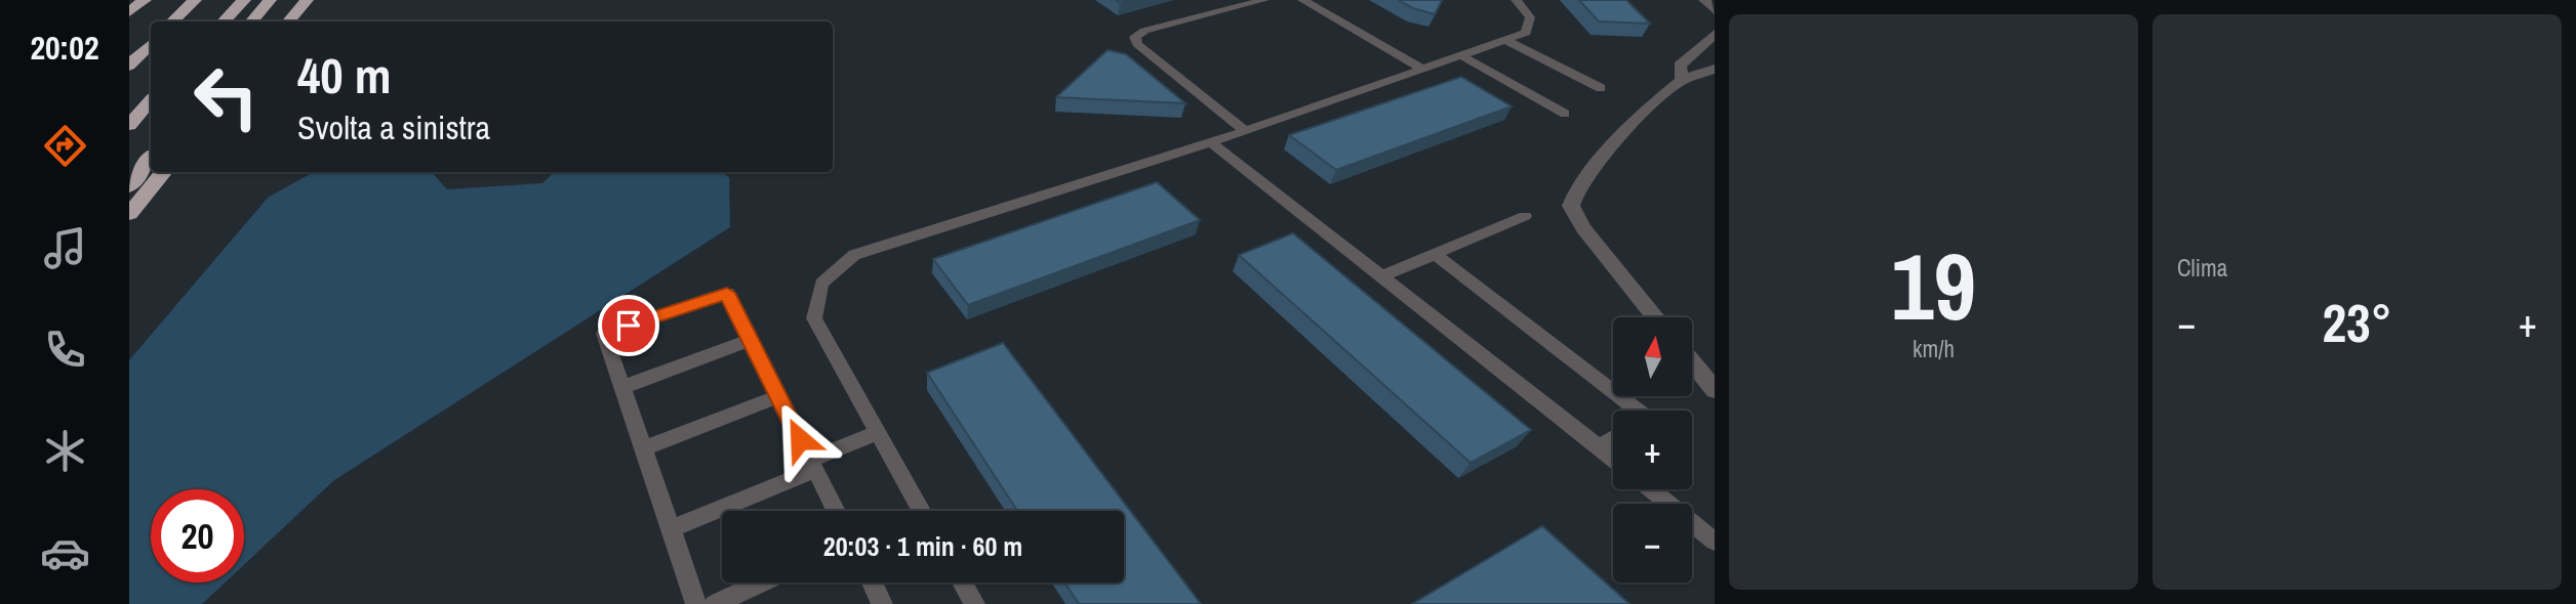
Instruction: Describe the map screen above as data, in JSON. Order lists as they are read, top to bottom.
{
  "north": "top",
  "page": {
    "tabs": "20:02",
    "tile": [
      ["19", "km/h"],
      "Clima"
    ],
    "turn": ["40 m", "Svolta a sinistra"],
    "heat": ["−", "23°", "+"],
    "map_buttons": ["+", "−"],
    "limit": "20",
    "trip": "20:03 · 1 min · 60 m"
  }
}
